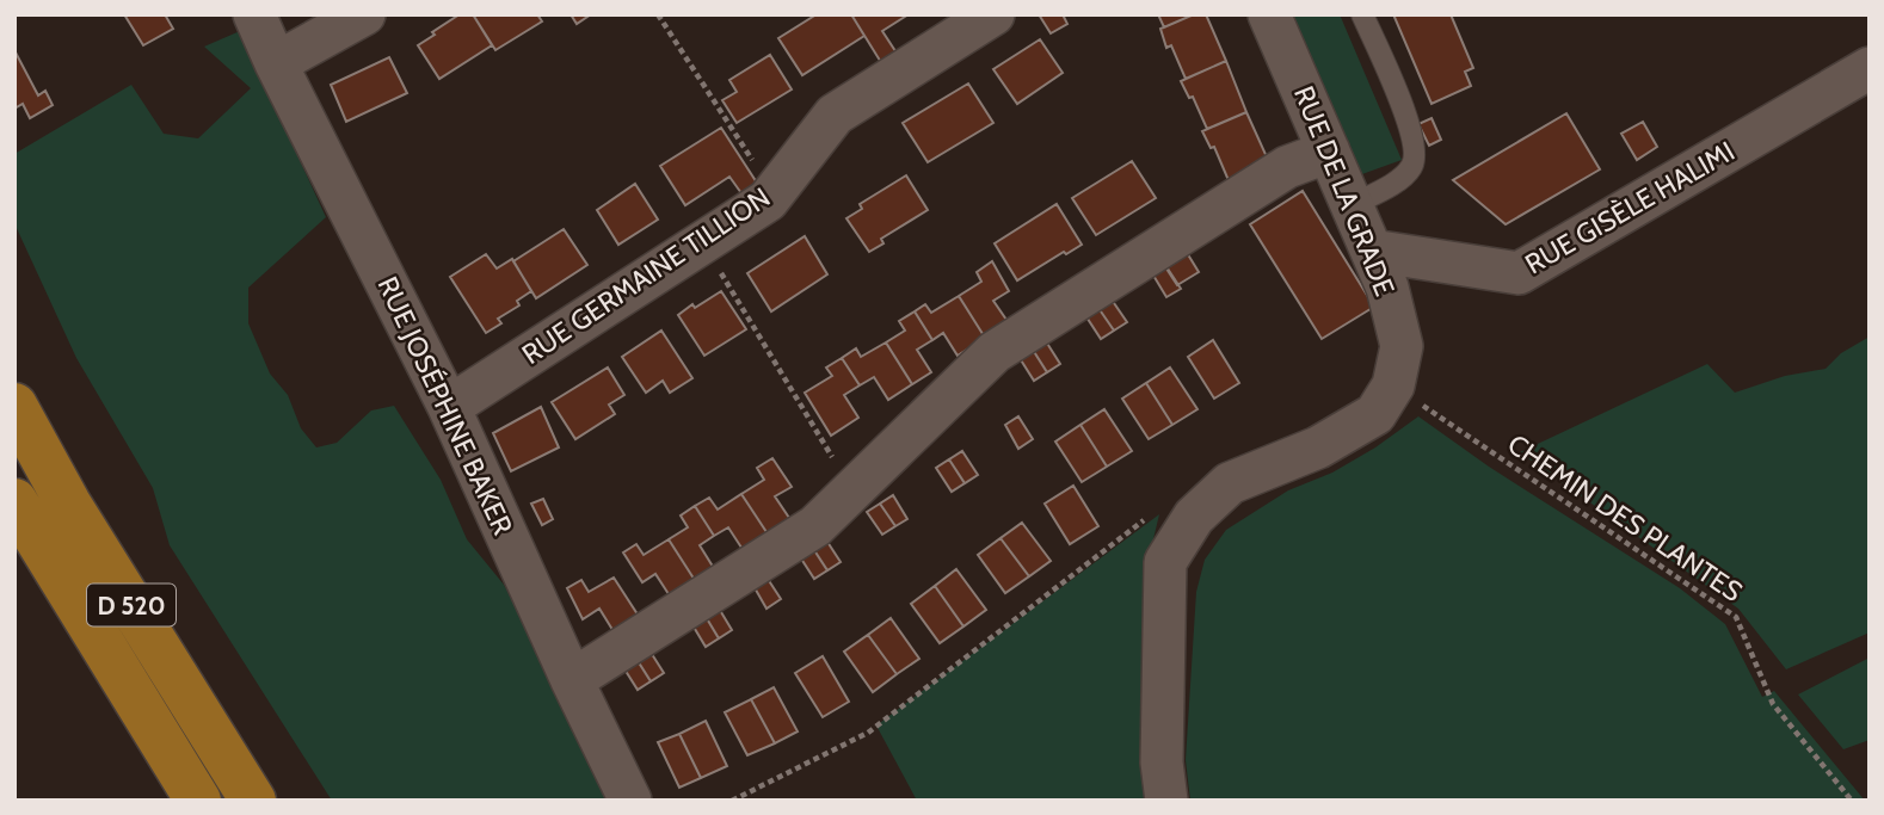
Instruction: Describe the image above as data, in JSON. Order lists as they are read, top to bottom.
{
  "streets": {
    "main road": ["D 520"],
    "street": [
      "RUE DE LA GRADE",
      "RUE GISÈLE HALIMI",
      "RUE GERMAINE TILLION",
      "RUE JOSÉPHINE BAKER"
    ],
    "path": ["CHEMIN DES PLANTES"]
  },
  "crossings": [
    ["RUE DE LA GRADE", "RUE GISÈLE HALIMI"],
    ["RUE DE LA GRADE", "CHEMIN DES PLANTES"],
    ["RUE GERMAINE TILLION", "RUE JOSÉPHINE BAKER"]
  ]
}
